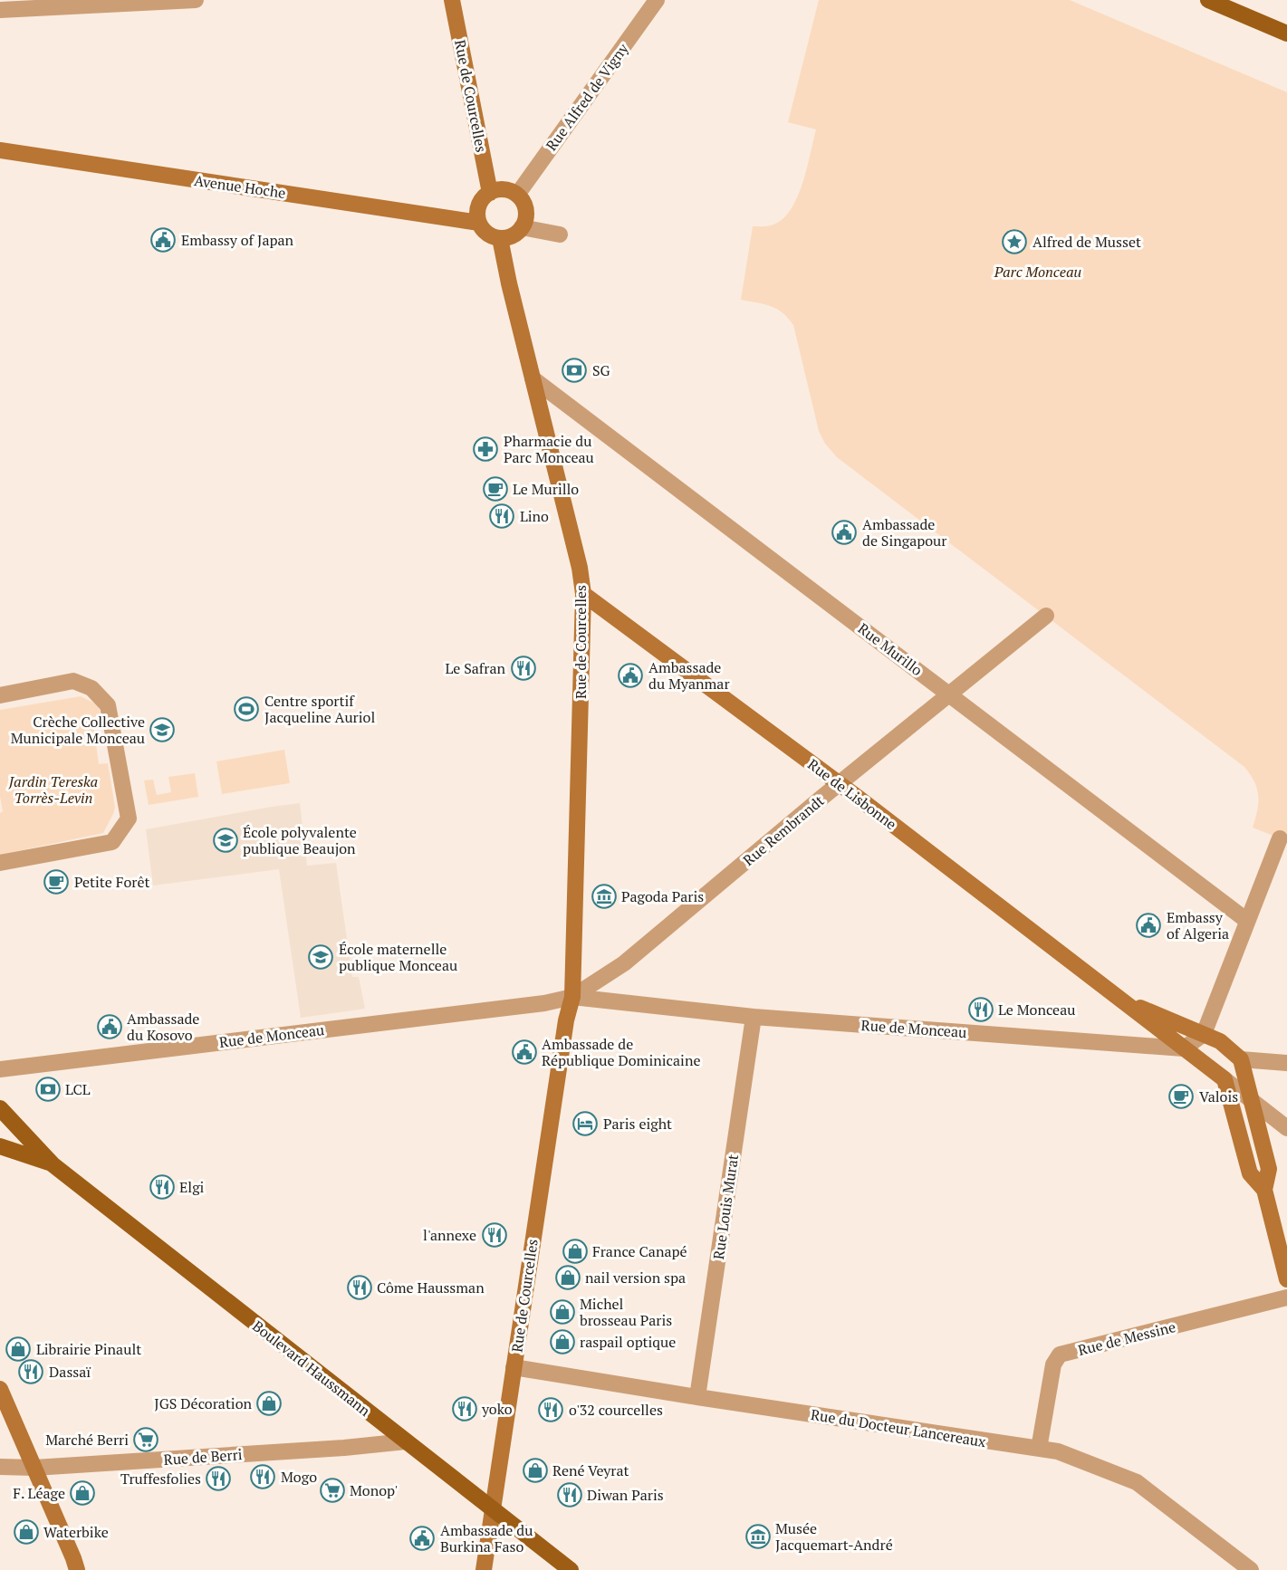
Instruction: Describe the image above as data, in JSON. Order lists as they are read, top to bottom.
{
  "streets": {
    "main road": ["Boulevard Haussmann"],
    "street": [
      "Rue de Courcelles",
      "Rue Alfred de Vigny",
      "Avenue Hoche",
      "Rue Murillo",
      "Rue de Lisbonne",
      "Rue Rembrandt",
      "Rue de Monceau",
      "Rue Louis Murat",
      "Rue de Messine",
      "Rue du Docteur Lancereaux",
      "Rue de Berri"
    ]
  },
  "crossings": [
    ["Rue de Courcelles", "Rue Alfred de Vigny"],
    ["Rue de Courcelles", "Avenue Hoche"],
    ["Rue de Courcelles", "Rue Murillo"],
    ["Rue de Courcelles", "Rue de Lisbonne"],
    ["Rue de Courcelles", "Rue Rembrandt"],
    ["Rue de Courcelles", "Rue de Monceau"],
    ["Rue de Courcelles", "Boulevard Haussmann"],
    ["Rue de Courcelles", "Rue du Docteur Lancereaux"],
    ["Rue Alfred de Vigny", "Avenue Hoche"],
    ["Rue Murillo", "Rue Rembrandt"],
    ["Rue de Lisbonne", "Rue Rembrandt"],
    ["Rue de Lisbonne", "Rue de Monceau"],
    ["Rue Rembrandt", "Rue de Monceau"],
    ["Rue de Monceau", "Rue Louis Murat"],
    ["Rue Louis Murat", "Rue du Docteur Lancereaux"],
    ["Rue de Messine", "Rue du Docteur Lancereaux"],
    ["Boulevard Haussmann", "Rue de Berri"]
  ],
  "parks": ["Parc Monceau", "Jardin Tereska Torrès-Levin"],
  "places": {
    "public building": [
      "Embassy of Japan",
      "Ambassade de Singapour",
      "Ambassade du Myanmar",
      "Embassy of Algeria",
      "Ambassade du Kosovo",
      "Ambassade de République Dominicaine",
      "Ambassade du Burkina Faso"
    ],
    "place": ["Alfred de Musset"],
    "bank": ["SG", "LCL"],
    "pharmacy": ["Pharmacie du Parc Monceau"],
    "cafe": ["Le Murillo", "Petite Forêt", "Valois"],
    "restaurant": [
      "Lino",
      "Le Safran",
      "Le Monceau",
      "Elgi",
      "l'annexe",
      "Côme Haussman",
      "Dassaï",
      "yoko",
      "o'32 courcelles",
      "Mogo",
      "Truffesfolies",
      "Diwan Paris"
    ],
    "sports": ["Centre sportif Jacqueline Auriol"],
    "school or university": ["Crèche Collective Municipale Monceau", "École polyvalente publique Beaujon", "École maternelle publique Monceau"],
    "museum": ["Pagoda Paris", "Musée Jacquemart-André"],
    "hotel": ["Paris eight"],
    "shop": [
      "France Canapé",
      "nail version spa",
      "Michel brosseau Paris",
      "raspail optique",
      "Librairie Pinault",
      "JGS Décoration",
      "René Veyrat",
      "F. Léage",
      "Waterbike"
    ],
    "supermarket": ["Marché Berri", "Monop'"]
  }
}
